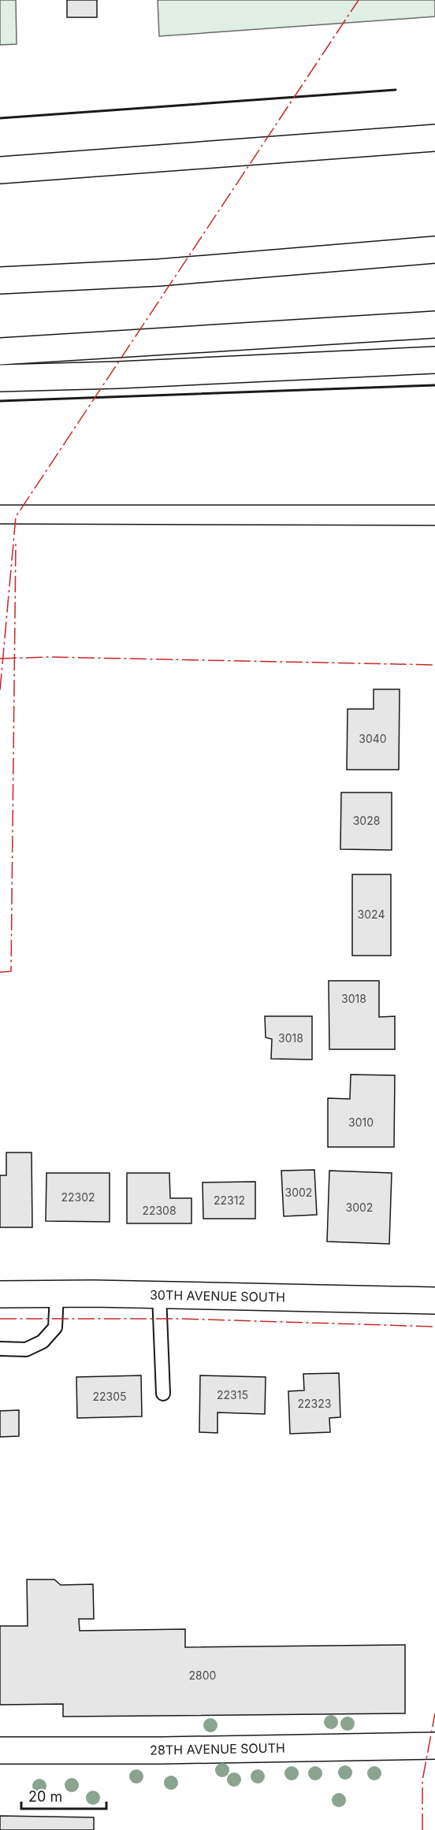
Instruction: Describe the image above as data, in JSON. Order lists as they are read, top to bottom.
{
  "streets": {
    "main road": ["30TH AVENUE SOUTH", "28TH AVENUE SOUTH"]
  },
  "house_numbers": [
    "3040",
    "3028",
    "3024",
    "3018",
    "3018",
    "3010",
    "3002",
    "22302",
    "22312",
    "3002",
    "22308",
    "22315",
    "22305",
    "22323",
    "2800"
  ],
  "scale_bar": "20 m"
}
